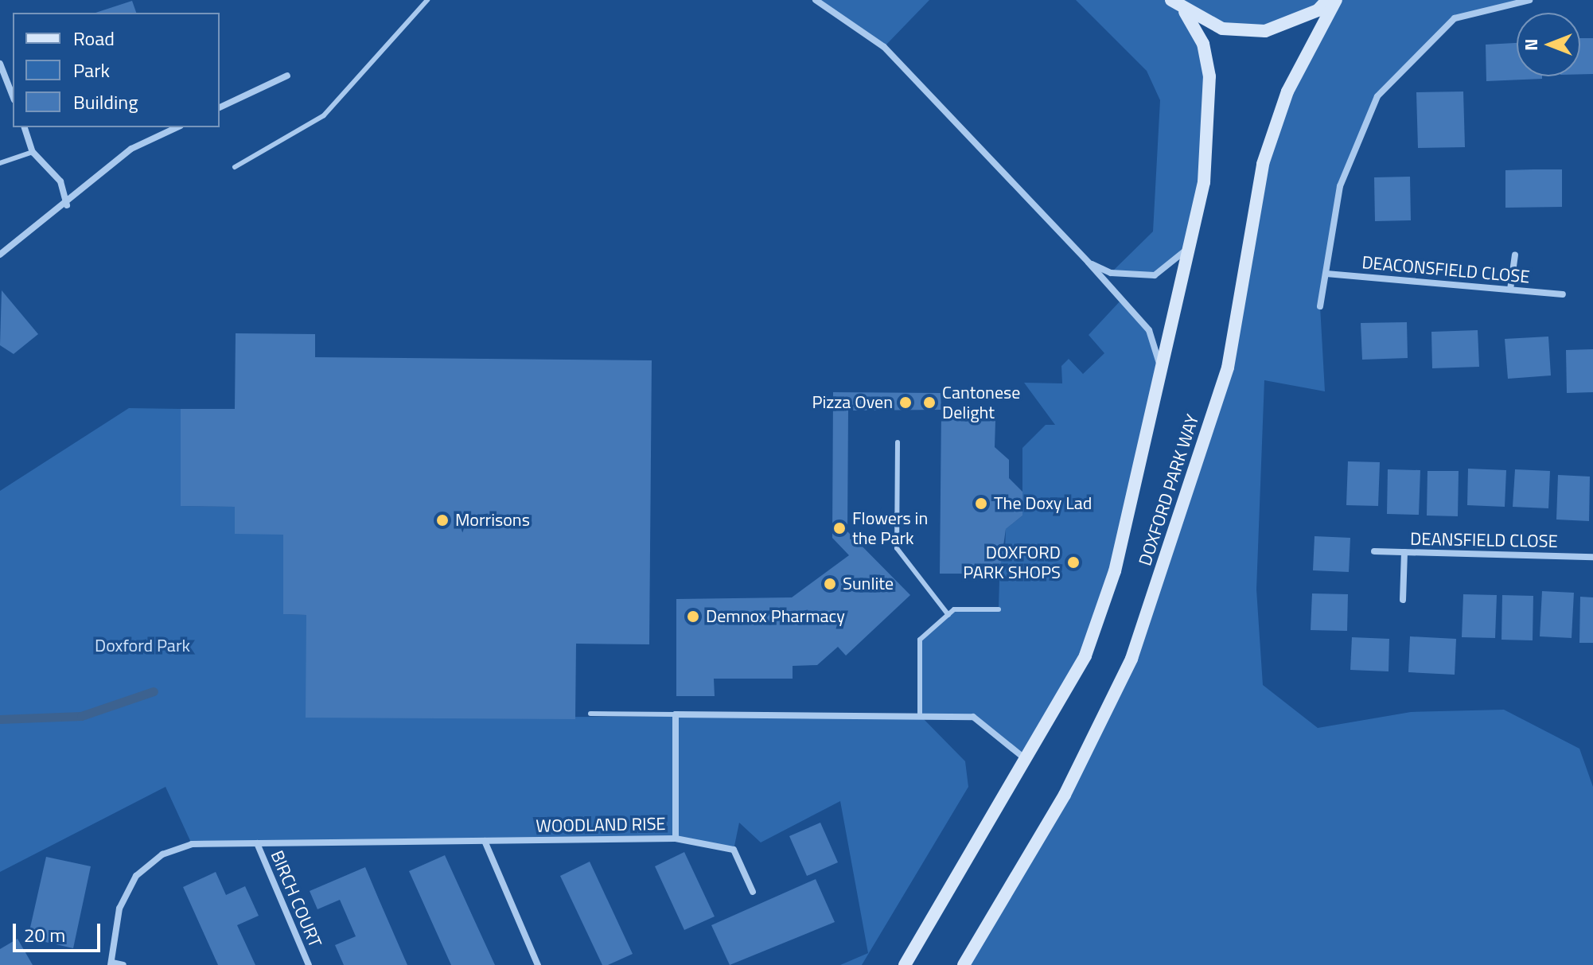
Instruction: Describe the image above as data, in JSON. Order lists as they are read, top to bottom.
{
  "streets": {
    "main road": ["DOXFORD PARK WAY"],
    "street": [
      "DEACONSFIELD CLOSE",
      "DEANSFIELD CLOSE",
      "WOODLAND RISE",
      "BIRCH COURT"
    ]
  },
  "crossings": [
    ["WOODLAND RISE", "BIRCH COURT"]
  ],
  "parks": ["Doxford Park"],
  "places": [
    "Pizza Oven",
    "Cantonese Delight",
    "The Doxy Lad",
    "Morrisons",
    "Flowers in the Park",
    "DOXFORD PARK SHOPS",
    "Sunlite",
    "Demnox Pharmacy"
  ],
  "legend": ["Road", "Park", "Building"],
  "scale_bar": "20 m",
  "north": "left"
}
